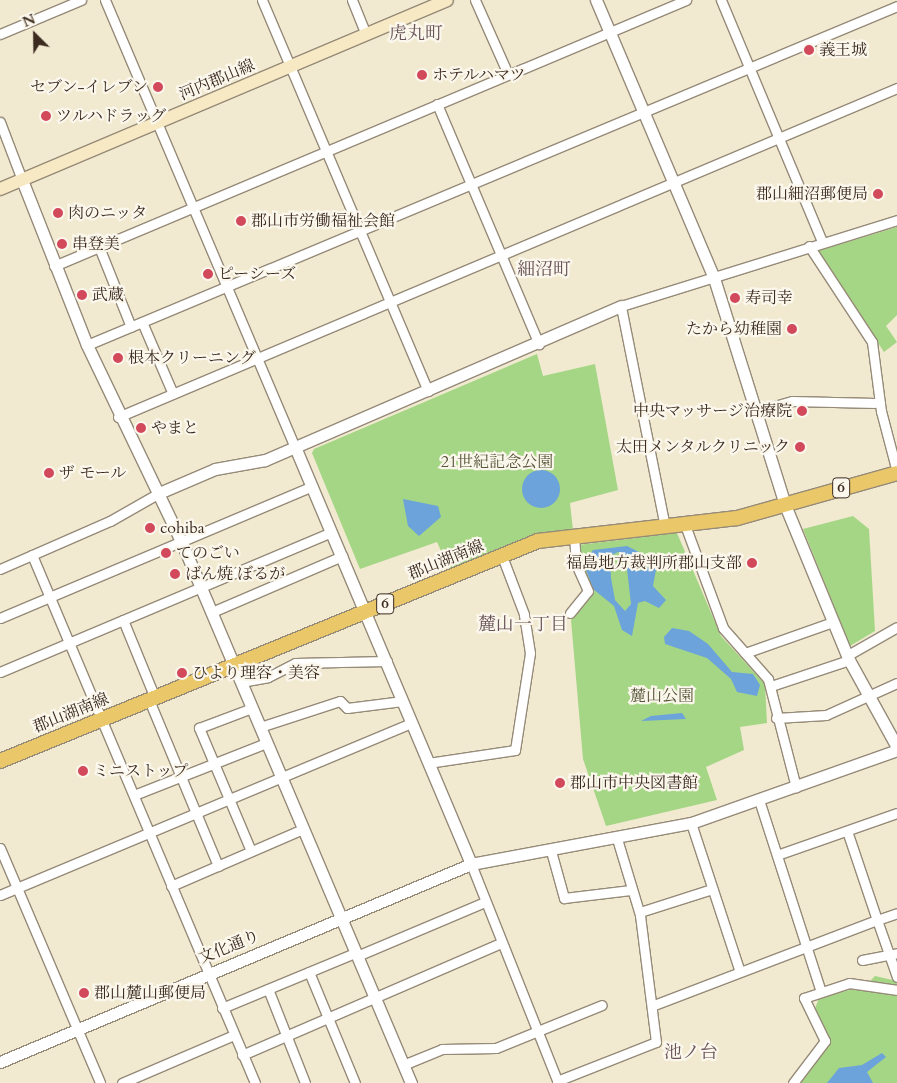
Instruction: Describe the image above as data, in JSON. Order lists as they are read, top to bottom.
{
  "streets": {
    "main road": ["河内郡山線", "6", "郡山湖南線"],
    "street": ["文化通り"]
  },
  "districts": [
    "虎丸町",
    "細沼町",
    "麓山一丁目",
    "池ノ台"
  ],
  "parks": ["21世紀記念公園", "麓山公園"],
  "places": [
    "義王城",
    "ホテルハマツ",
    "セブン-イレブン",
    "ツルハドラッグ",
    "郡山細沼郵便局",
    "肉のニッタ",
    "郡山市労働福祉会館",
    "串登美",
    "ピーシーズ",
    "武蔵",
    "寿司幸",
    "たから幼稚園",
    "根本クリーニング",
    "中央マッサージ治療院",
    "やまと",
    "太田メンタルクリニック",
    "ザ モール",
    "cohiba",
    "てのごい",
    "福島地方裁判所郡山支部",
    "ばん焼 ぼるが",
    "ひより理容・美容",
    "ミニストップ",
    "郡山市中央図書館",
    "郡山麓山郵便局"
  ],
  "north": "top left"
}
